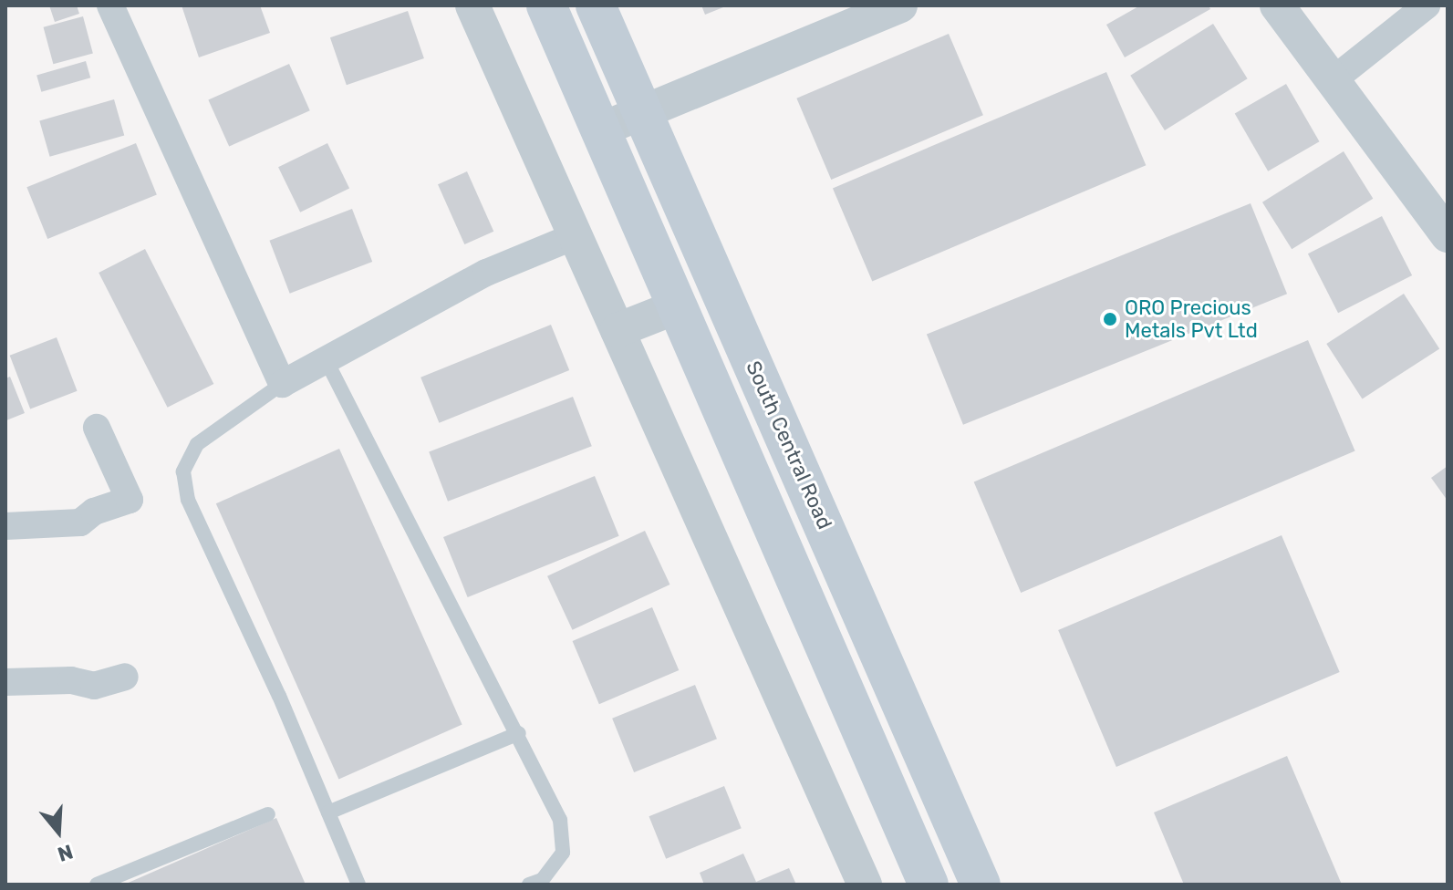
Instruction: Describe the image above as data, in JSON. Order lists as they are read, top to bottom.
{
  "streets": {
    "main road": ["South Central Road"]
  },
  "places": ["ORO Precious Metals Pvt Ltd"],
  "north": "bottom"
}
